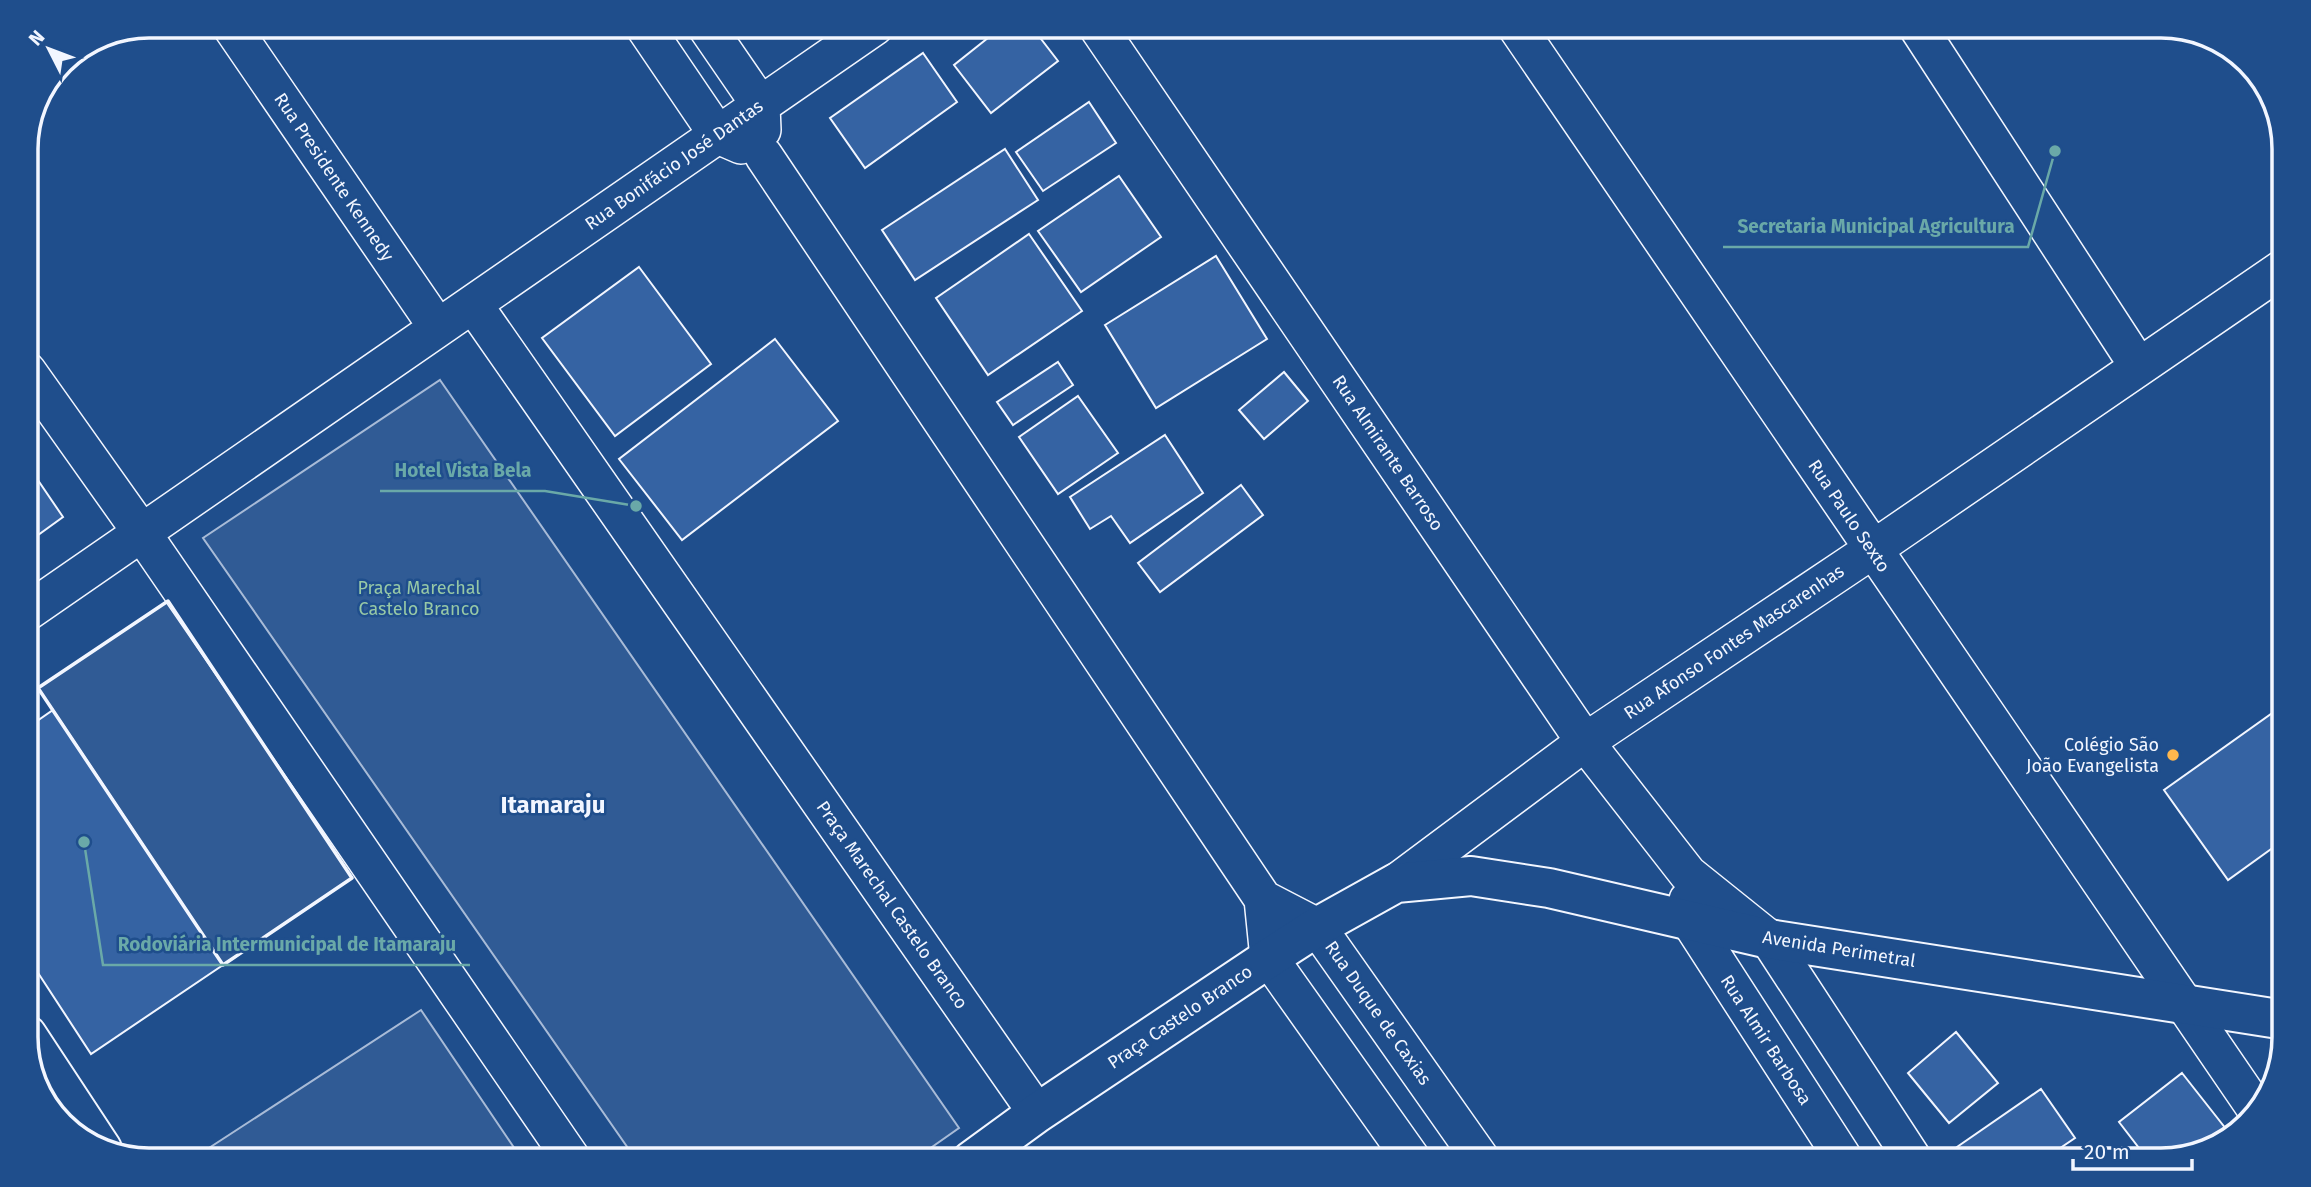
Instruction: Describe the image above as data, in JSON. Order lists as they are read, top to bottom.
{
  "streets": {
    "main road": ["Avenida Perimetral", "Praça Castelo Branco"],
    "street": [
      "Rua Bonifácio José Dantas",
      "Rua Presidente Kennedy",
      "Rua Almirante Barroso",
      "Rua Paulo Sexto",
      "Rua Afonso Fontes Mascarenhas",
      "Praça Marechal Castelo Branco",
      "Rua Duque de Caxias",
      "Rua Almir Barbosa"
    ]
  },
  "crossings": [
    ["Rua Bonifácio José Dantas", "Praça Marechal Castelo Branco"],
    ["Rua Almirante Barroso", "Rua Afonso Fontes Mascarenhas"],
    ["Rua Almirante Barroso", "Avenida Perimetral"],
    ["Rua Paulo Sexto", "Rua Afonso Fontes Mascarenhas"],
    ["Rua Paulo Sexto", "Avenida Perimetral"],
    ["Rua Afonso Fontes Mascarenhas", "Avenida Perimetral"],
    ["Rua Afonso Fontes Mascarenhas", "Praça Castelo Branco"],
    ["Praça Marechal Castelo Branco", "Praça Castelo Branco"],
    ["Avenida Perimetral", "Praça Castelo Branco"],
    ["Avenida Perimetral", "Rua Almir Barbosa"],
    ["Rua Duque de Caxias", "Praça Castelo Branco"]
  ],
  "districts": ["Itamaraju"],
  "parks": ["Praça Marechal Castelo Branco"],
  "places": [
    "Secretaria Municipal Agricultura",
    "Hotel Vista Bela",
    "Colégio São João Evangelista",
    "Rodoviária Intermunicipal de Itamaraju"
  ],
  "scale_bar": "20 m",
  "north": "top left"
}
